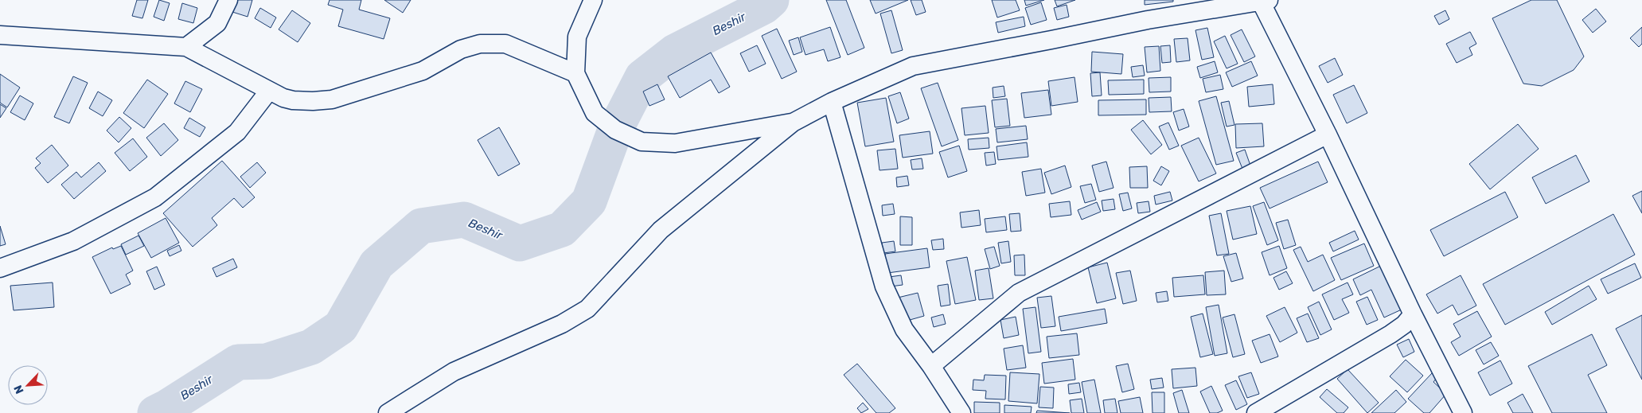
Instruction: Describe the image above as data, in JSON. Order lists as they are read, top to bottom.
{
  "water": ["Beshir"],
  "north": "bottom left"
}
